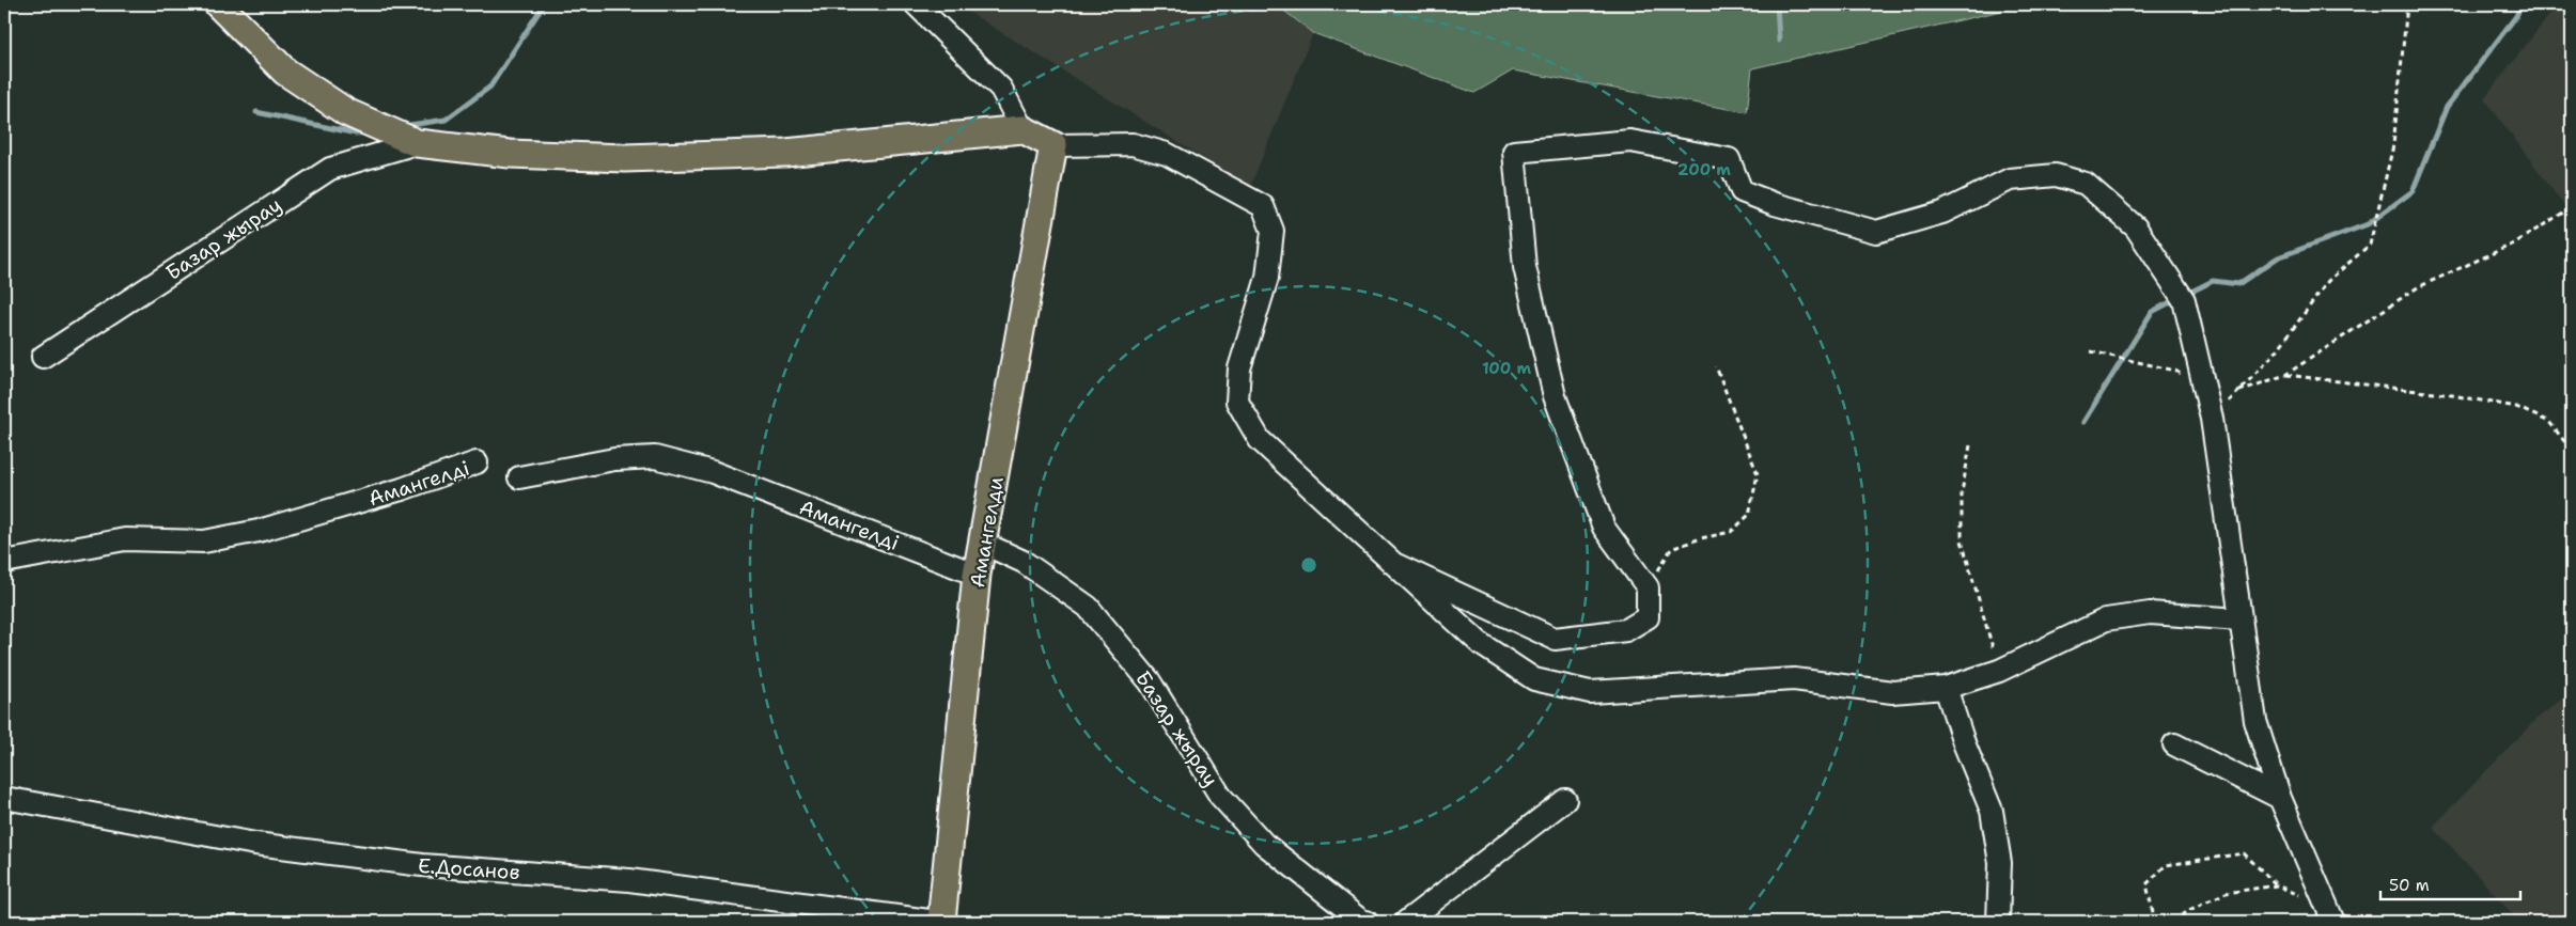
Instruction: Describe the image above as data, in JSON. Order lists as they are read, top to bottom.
{
  "streets": {
    "main road": ["Амангелди"],
    "street": ["Базар жырау", "Амангелді", "Е.Досанов"]
  },
  "crossings": [
    ["Базар жырау", "Амангелди"],
    ["Амангелді", "Амангелди"]
  ],
  "scale_bar": "50 m",
  "rings": ["200 m", "100 m"]
}
